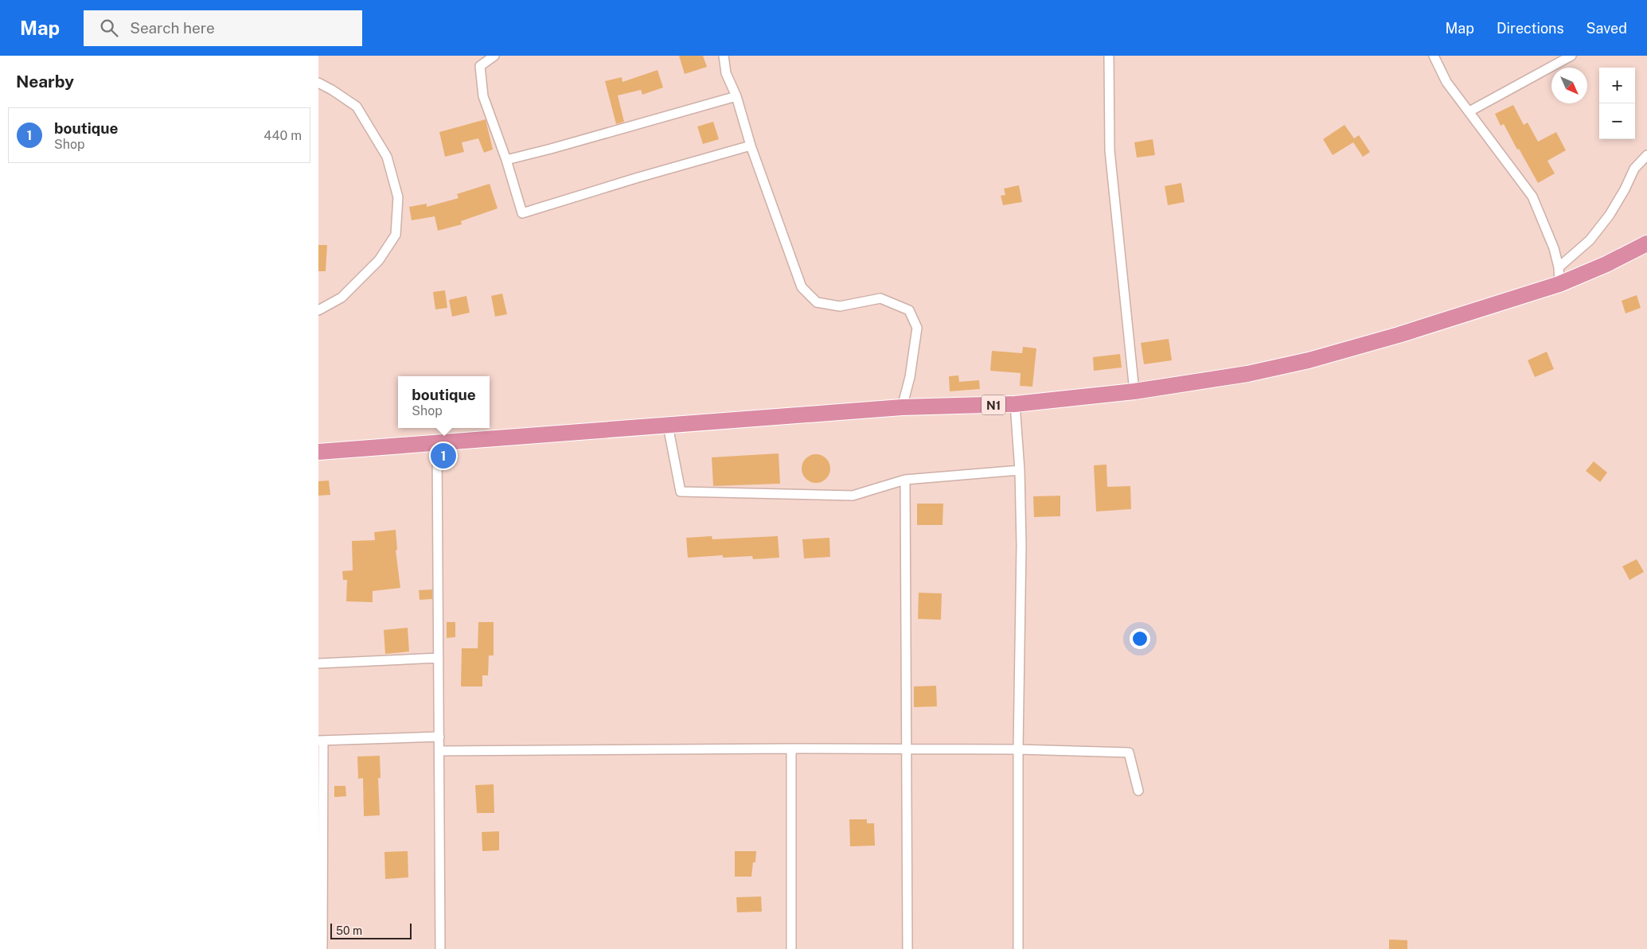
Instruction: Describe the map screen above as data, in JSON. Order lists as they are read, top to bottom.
{
  "streets": {
    "highway": ["N1"]
  },
  "scale_bar": "50 m",
  "north": "bottom right",
  "page": {
    "header": "Map",
    "search": "Search here",
    "nav": ["Map", "Directions", "Saved"],
    "heading": "Nearby",
    "map_buttons": ["+", "−"],
    "list": [
      {
        "mark": "1",
        "name": "boutique",
        "note": "Shop",
        "value": "440 m"
      }
    ],
    "popup": ["boutique", "Shop"],
    "pins": "1",
    "scale": "50 m"
  }
}
